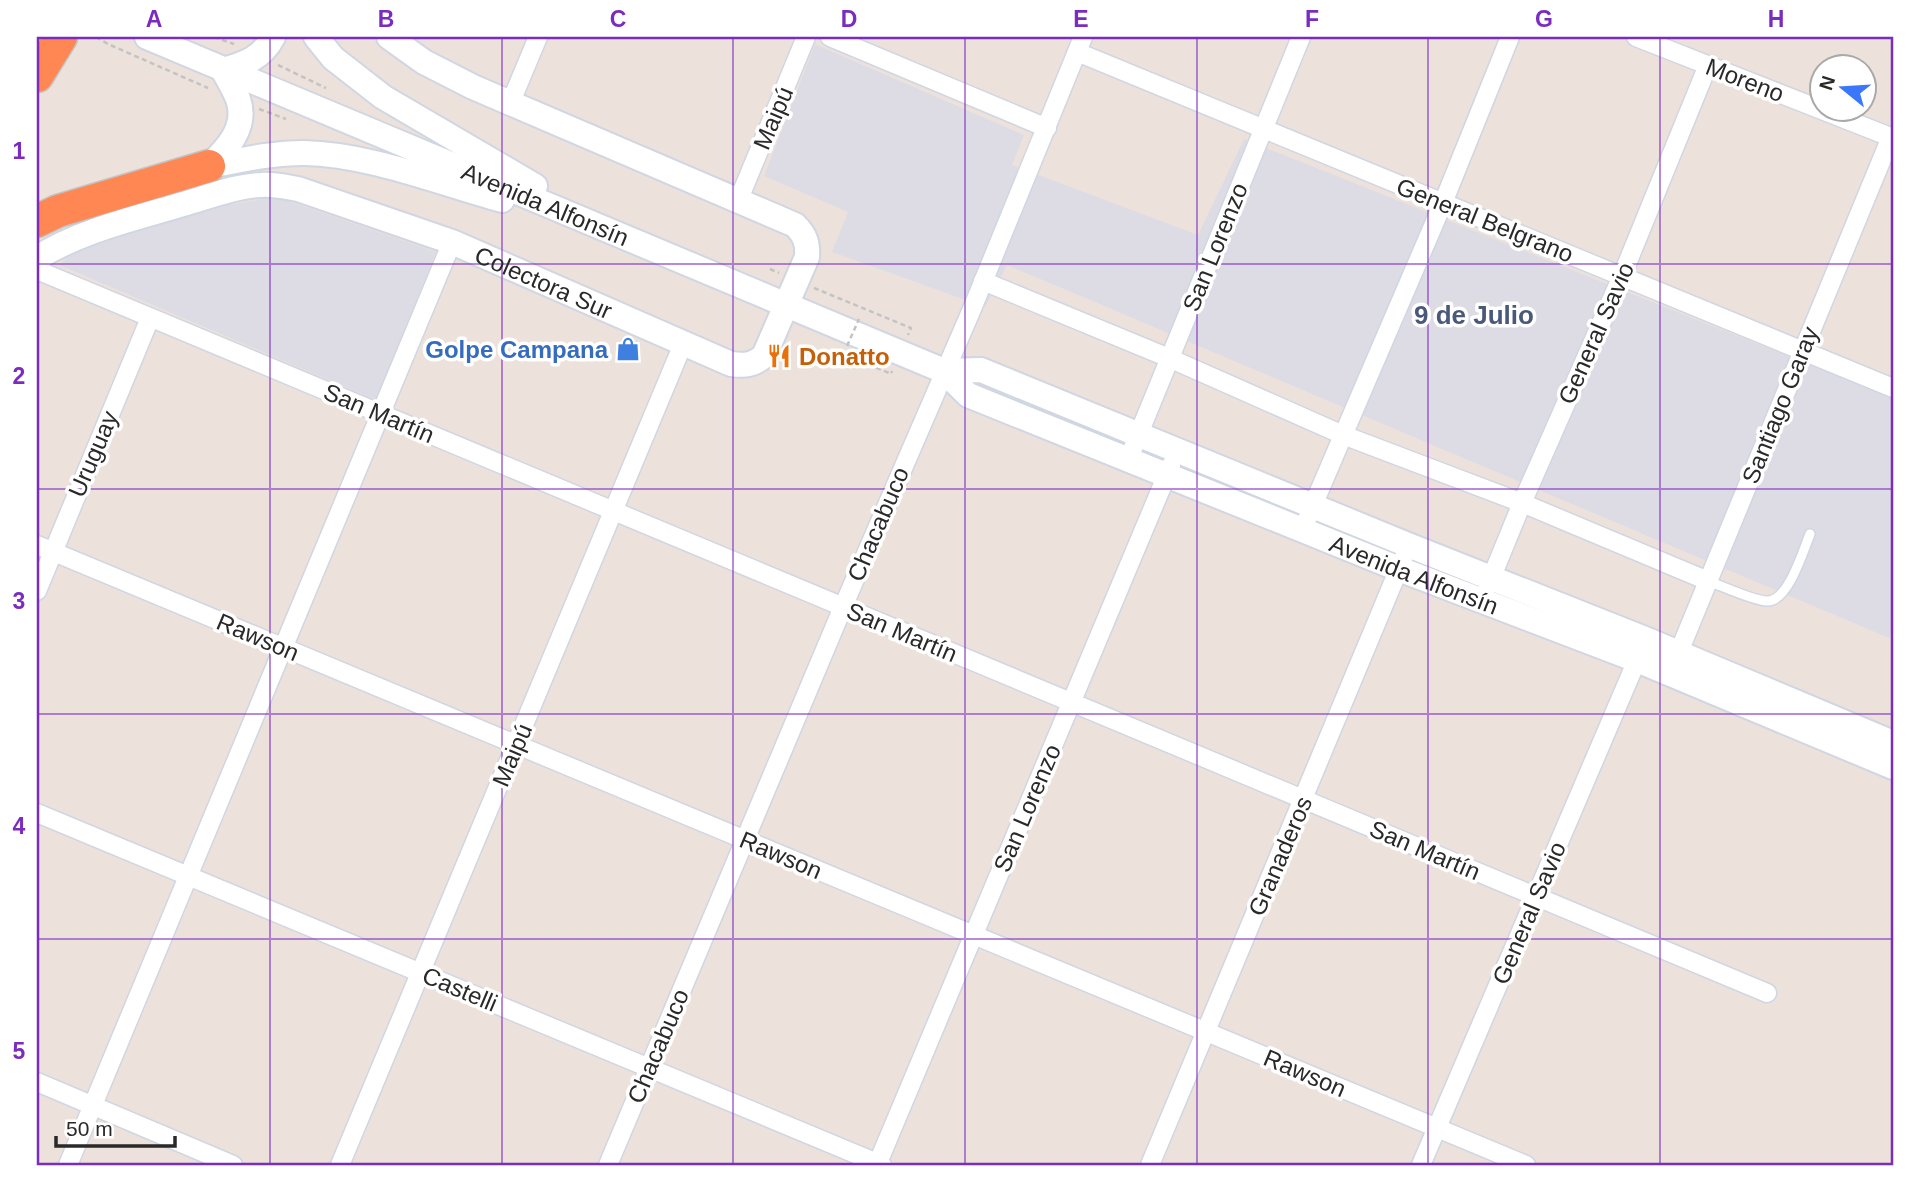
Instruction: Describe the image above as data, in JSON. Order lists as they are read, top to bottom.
{
  "streets": {
    "main road": ["Avenida Alfonsín", "Colectora Sur"],
    "street": [
      "Moreno",
      "Maipú",
      "General Belgrano",
      "San Lorenzo",
      "General Savio",
      "Santiago Garay",
      "San Martín",
      "Uruguay",
      "Chacabuco",
      "Rawson",
      "Granaderos",
      "Castelli"
    ]
  },
  "crossings": [
    ["Moreno", "General Savio"],
    ["Moreno", "Santiago Garay"],
    ["Maipú", "Colectora Sur"],
    ["Maipú", "San Martín"],
    ["Maipú", "Rawson"],
    ["Maipú", "Castelli"],
    ["Avenida Alfonsín", "San Lorenzo"],
    ["Avenida Alfonsín", "Colectora Sur"],
    ["Avenida Alfonsín", "General Savio"],
    ["Avenida Alfonsín", "Santiago Garay"],
    ["Avenida Alfonsín", "Chacabuco"],
    ["Avenida Alfonsín", "Granaderos"],
    ["General Belgrano", "San Lorenzo"],
    ["General Belgrano", "General Savio"],
    ["General Belgrano", "Santiago Garay"],
    ["General Belgrano", "Chacabuco"],
    ["San Lorenzo", "San Martín"],
    ["San Lorenzo", "Rawson"],
    ["San Lorenzo", "Castelli"],
    ["General Savio", "San Martín"],
    ["General Savio", "Rawson"],
    ["San Martín", "Uruguay"],
    ["San Martín", "Chacabuco"],
    ["San Martín", "Granaderos"],
    ["Uruguay", "Rawson"],
    ["Chacabuco", "Rawson"],
    ["Chacabuco", "Castelli"],
    ["Rawson", "Granaderos"]
  ],
  "districts": ["9 de Julio"],
  "places": {
    "shop": ["Golpe Campana"],
    "restaurant": ["Donatto"]
  },
  "scale_bar": "50 m",
  "north": "left",
  "grid": {
    "columns": [
      "A",
      "B",
      "C",
      "D",
      "E",
      "F",
      "G",
      "H"
    ],
    "rows": [
      "1",
      "2",
      "3",
      "4",
      "5"
    ]
  }
}
